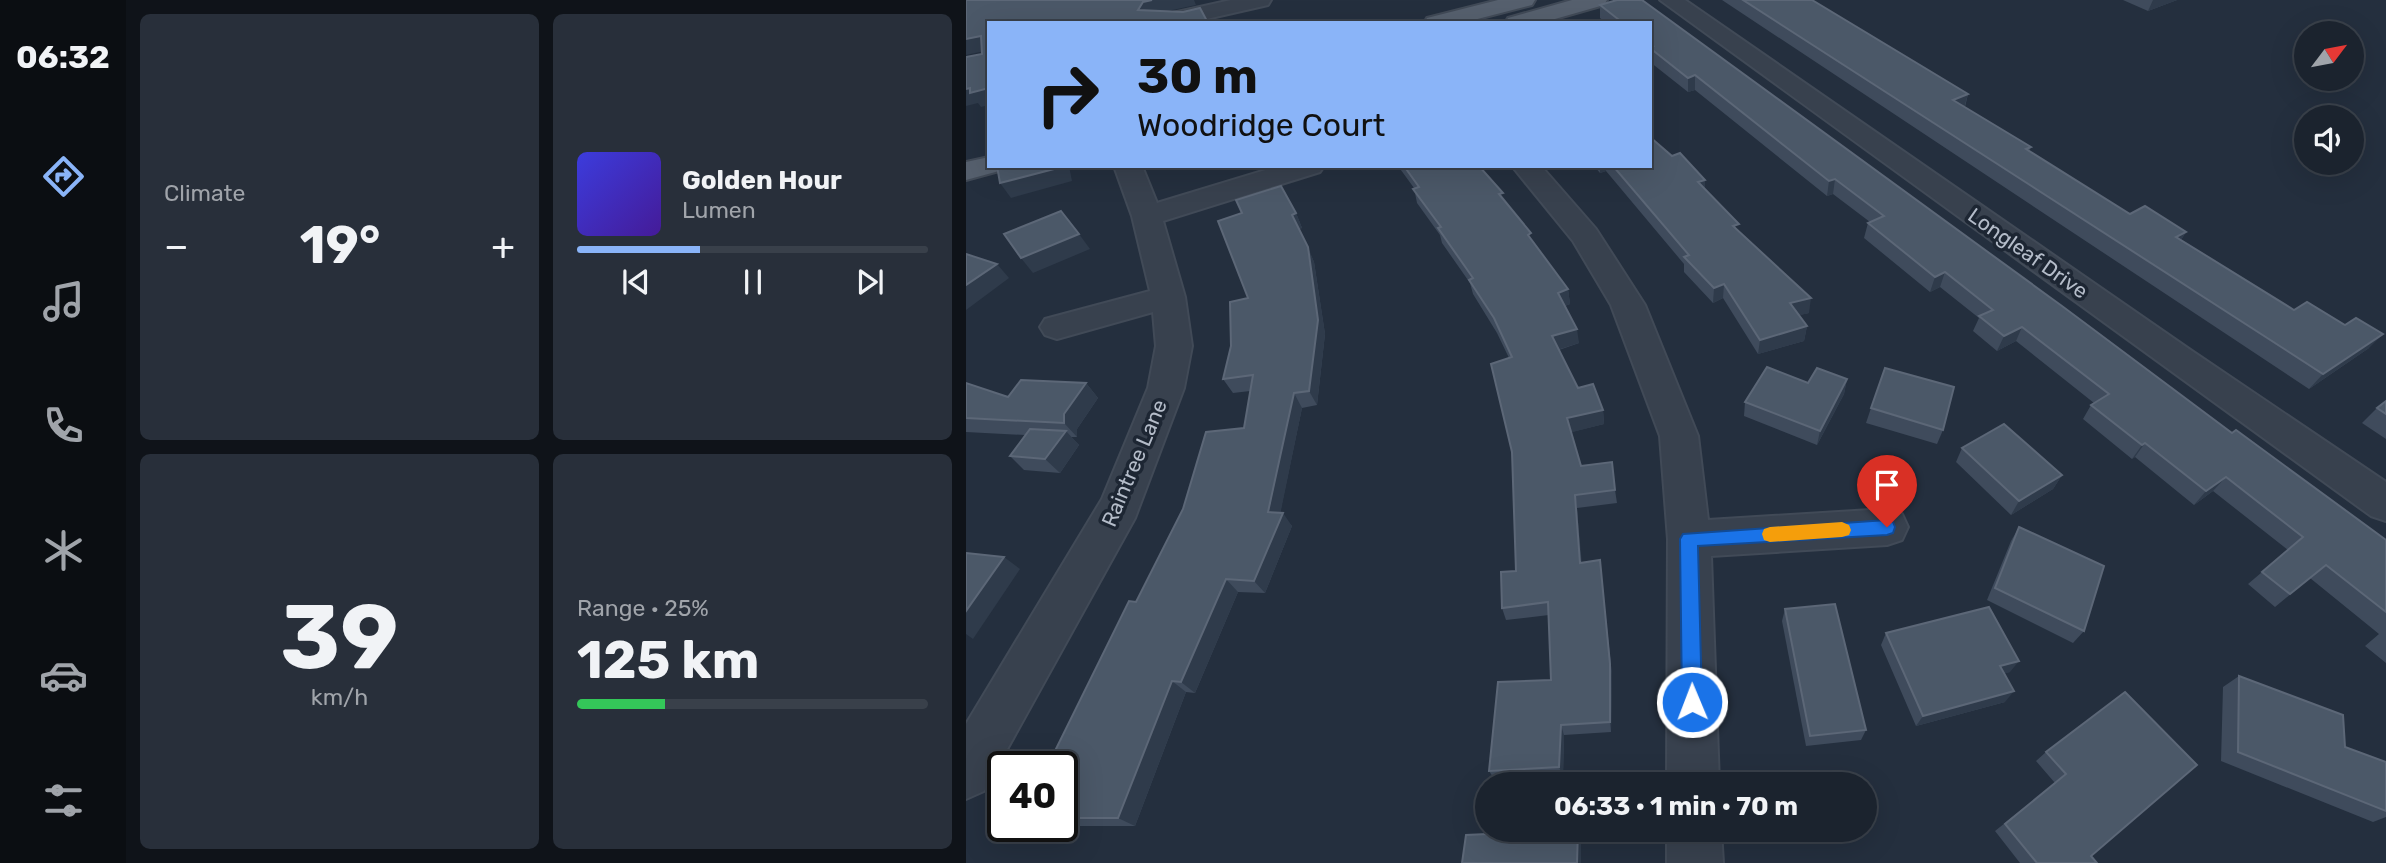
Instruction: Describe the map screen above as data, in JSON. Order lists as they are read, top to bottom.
{
  "streets": {
    "street": ["Longleaf Drive", "Raintree Lane"]
  },
  "north": "top right",
  "page": {
    "tabs": "06:32",
    "tile": [
      "Climate",
      ["39", "km/h"],
      ["Range · 25%", "125 km"]
    ],
    "turn": ["30 m", "Woodridge Court"],
    "song": ["Golden Hour", "Lumen"],
    "heat": ["−", "19°", "+"],
    "limit": "40",
    "trip": "06:33 · 1 min · 70 m"
  }
}
